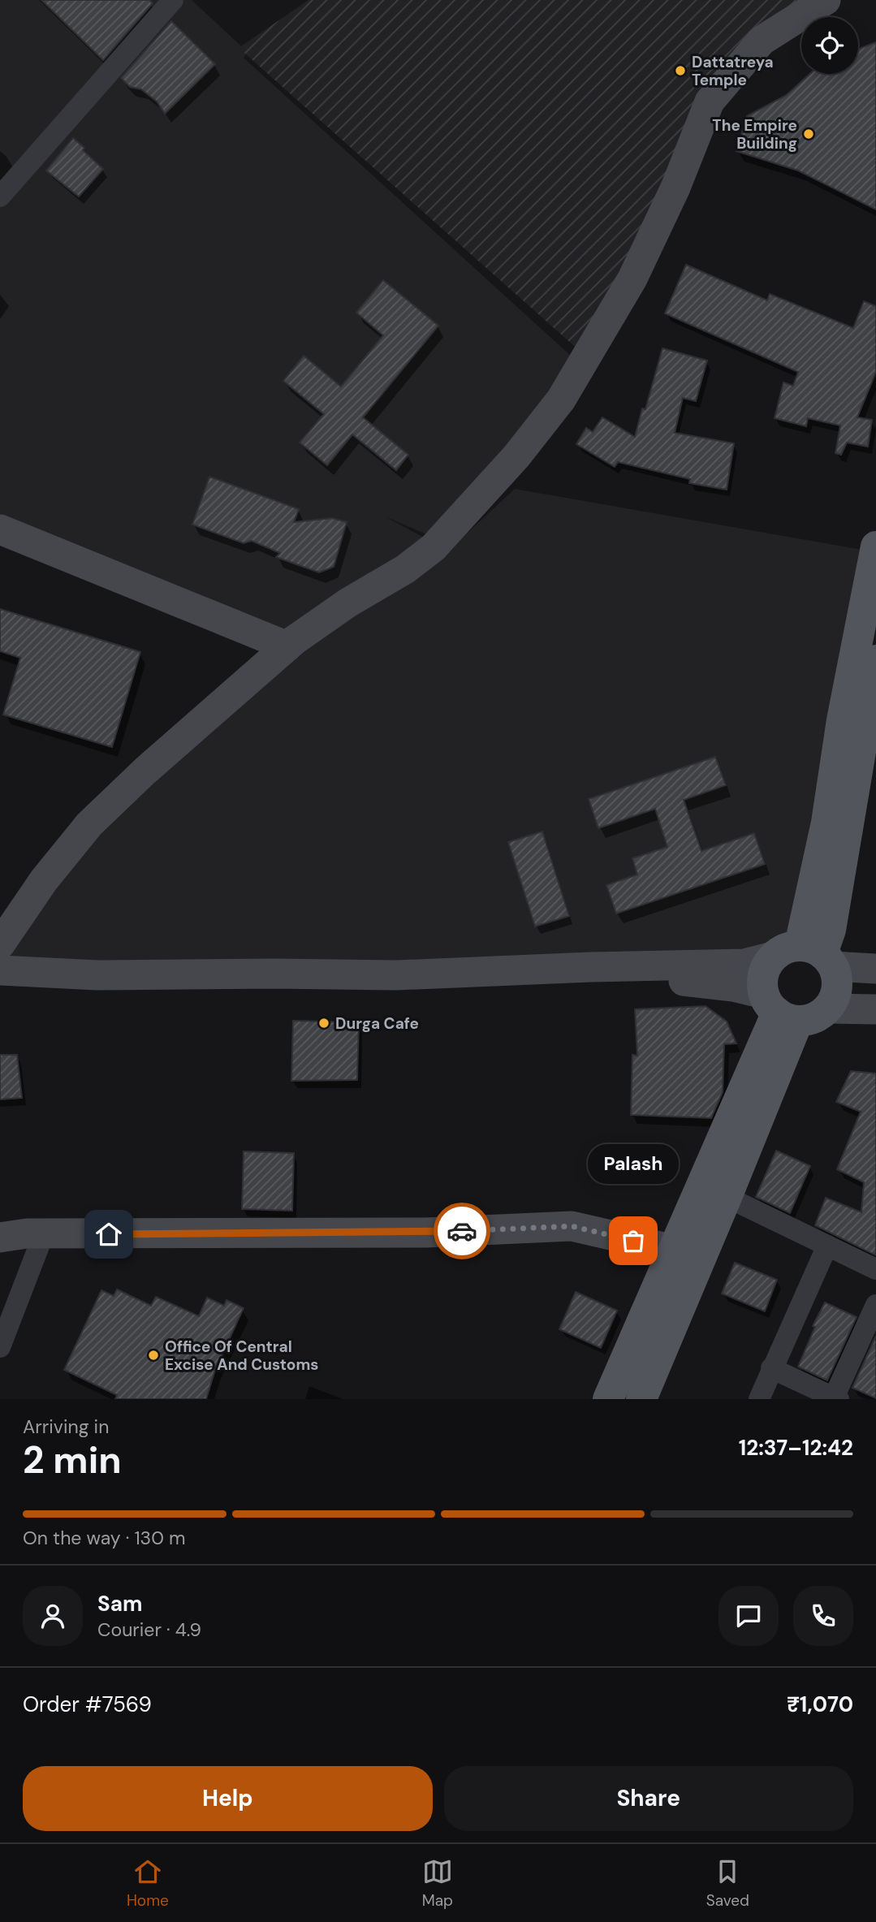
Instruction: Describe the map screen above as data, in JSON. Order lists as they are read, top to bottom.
{
  "places": [
    "Dattatreya Temple",
    "The Empire Building",
    "Durga Cafe",
    "Palash",
    "Office Of Central Excise And Customs"
  ],
  "page": {
    "bubble": "Palash",
    "heading": ["2 min", "Arriving in", "12:37–12:42"],
    "panel": [
      "Sam",
      "Courier · 4.9",
      "Order #7569",
      "₹1,070"
    ],
    "bar": "On the way · 130 m",
    "buttons": ["Help", "Share"],
    "tabs": ["Home", "Map", "Saved"]
  }
}
